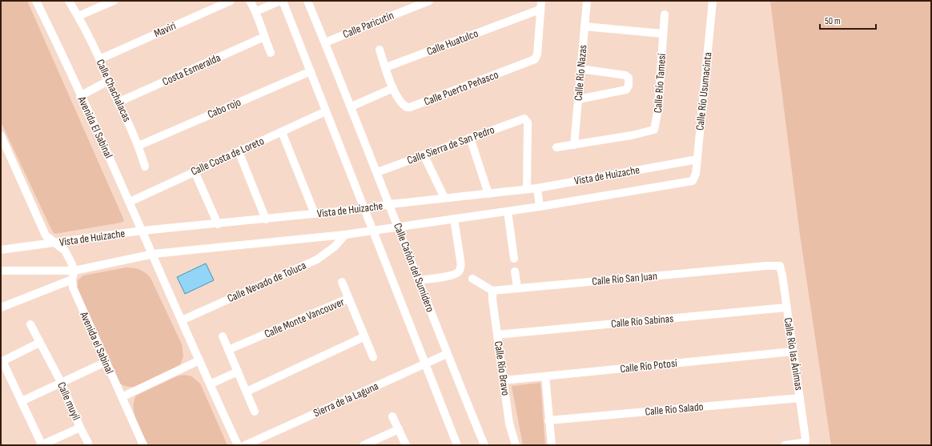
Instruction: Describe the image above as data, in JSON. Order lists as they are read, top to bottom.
{
  "streets": {
    "street": [
      "Calle Paricutín",
      "Maviri",
      "Calle Huatulco",
      "Costa Esmeralda",
      "Calle Río Nazas",
      "Calle Río Tamesí",
      "Calle Puerto Peñasco",
      "Calle Chachalacas",
      "Calle Río Usumacinta",
      "Cabo rojo",
      "Avenida El Sabinal",
      "Calle Sierra de San Pedro",
      "Calle Costa de Loreto",
      "Vista de Huizache",
      "Calle Cañón del Sumidero",
      "Calle Río San Juan",
      "Calle Nevado de Toluca",
      "Calle Monte Vancouver",
      "Calle Río Sabinas",
      "Avenida el Sabinal",
      "Calle Río las Ánimas",
      "Calle Río Potosí",
      "Calle Río Bravo",
      "Sierra de la Laguna",
      "Calle muyil",
      "Calle Río Salado"
    ]
  },
  "crossings": [
    ["Calle Paricutín", "Calle Cañón del Sumidero"],
    ["Maviri", "Calle Chachalacas"],
    ["Calle Huatulco", "Calle Puerto Peñasco"],
    ["Costa Esmeralda", "Calle Chachalacas"],
    ["Calle Río Nazas", "Calle Río Tamesí"],
    ["Calle Chachalacas", "Cabo rojo"],
    ["Calle Río Usumacinta", "Vista de Huizache"],
    ["Avenida El Sabinal", "Calle Costa de Loreto"],
    ["Avenida El Sabinal", "Vista de Huizache"],
    ["Calle Sierra de San Pedro", "Vista de Huizache"],
    ["Calle Sierra de San Pedro", "Calle Cañón del Sumidero"],
    ["Vista de Huizache", "Calle Cañón del Sumidero"],
    ["Vista de Huizache", "Calle Nevado de Toluca"],
    ["Vista de Huizache", "Avenida el Sabinal"],
    ["Calle Cañón del Sumidero", "Sierra de la Laguna"],
    ["Calle Río San Juan", "Calle Río las Ánimas"],
    ["Calle Río San Juan", "Calle Río Bravo"],
    ["Calle Río Sabinas", "Calle Río las Ánimas"],
    ["Calle Río Sabinas", "Calle Río Bravo"],
    ["Calle Río las Ánimas", "Calle Río Potosí"],
    ["Calle Río las Ánimas", "Calle Río Salado"],
    ["Calle Río Potosí", "Calle Río Bravo"]
  ],
  "scale_bar": "50 m"
}
